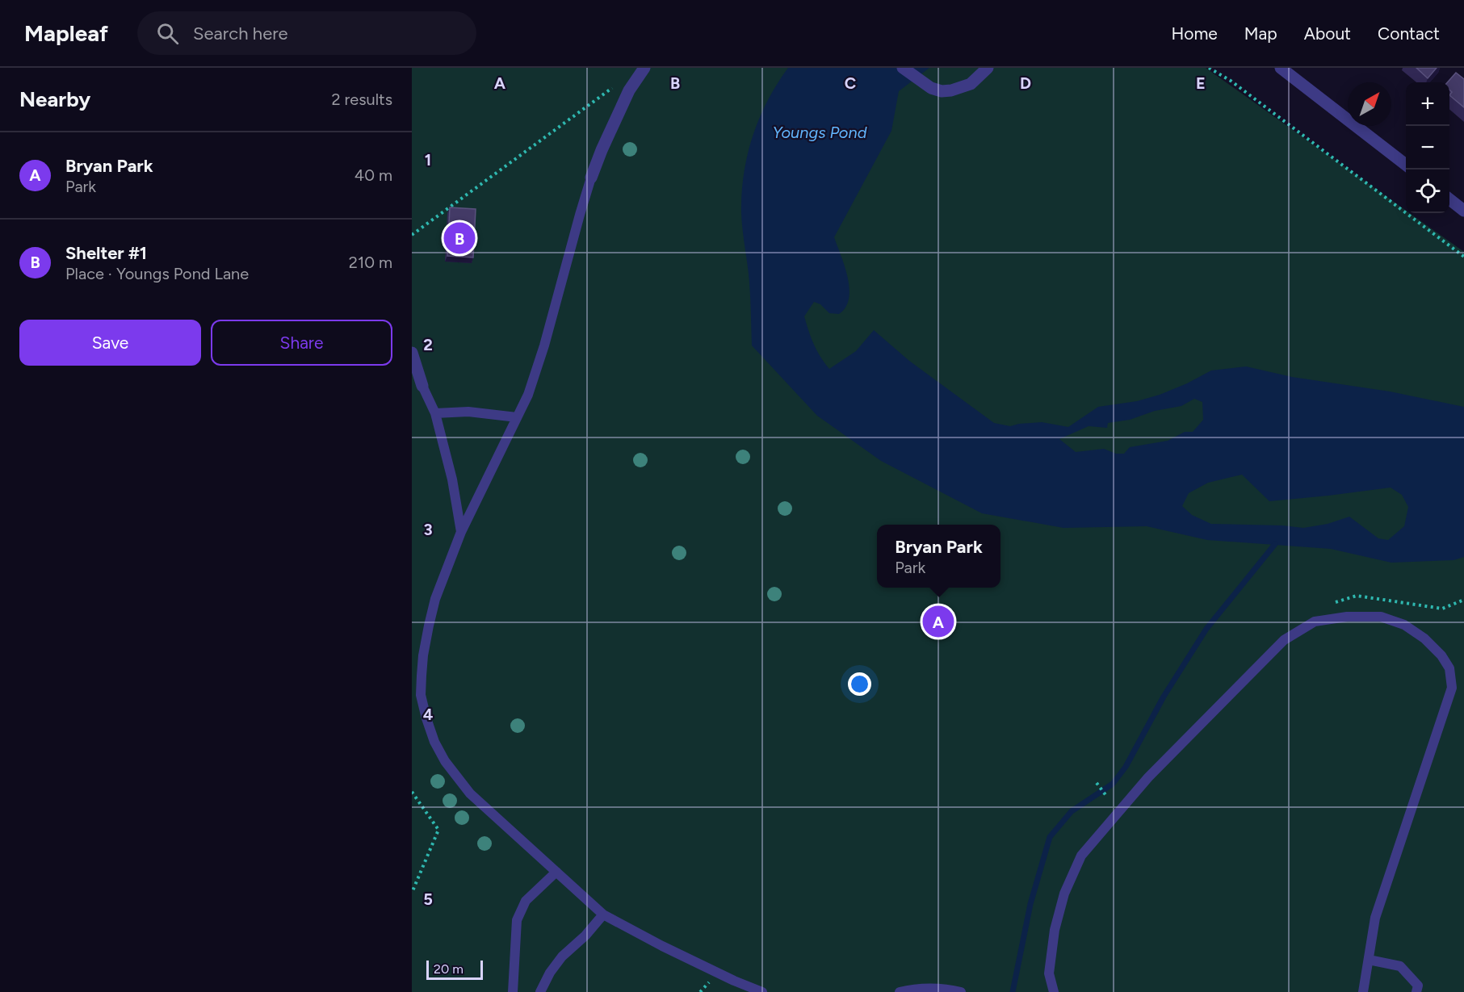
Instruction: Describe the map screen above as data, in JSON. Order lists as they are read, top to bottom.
{
  "water": ["Youngs Pond"],
  "scale_bar": "20 m",
  "north": "top right",
  "page": {
    "header": "Mapleaf",
    "search": "Search here",
    "nav": [
      "Home",
      "Map",
      "About",
      "Contact"
    ],
    "heading": ["Nearby", "2 results"],
    "map_buttons": ["+", "−"],
    "list": [
      {
        "mark": "A",
        "name": "Bryan Park",
        "note": "Park",
        "value": "40 m"
      },
      {
        "mark": "B",
        "name": "Shelter #1",
        "note": "Place · Youngs Pond Lane",
        "value": "210 m"
      }
    ],
    "pins": ["B", "A"],
    "buttons": ["Save", "Share"],
    "popup": ["Bryan Park", "Park"],
    "scale": "20 m"
  },
  "grid": {
    "columns": [
      "A",
      "B",
      "C",
      "D",
      "E"
    ],
    "rows": [
      "1",
      "2",
      "3",
      "4",
      "5"
    ]
  }
}
